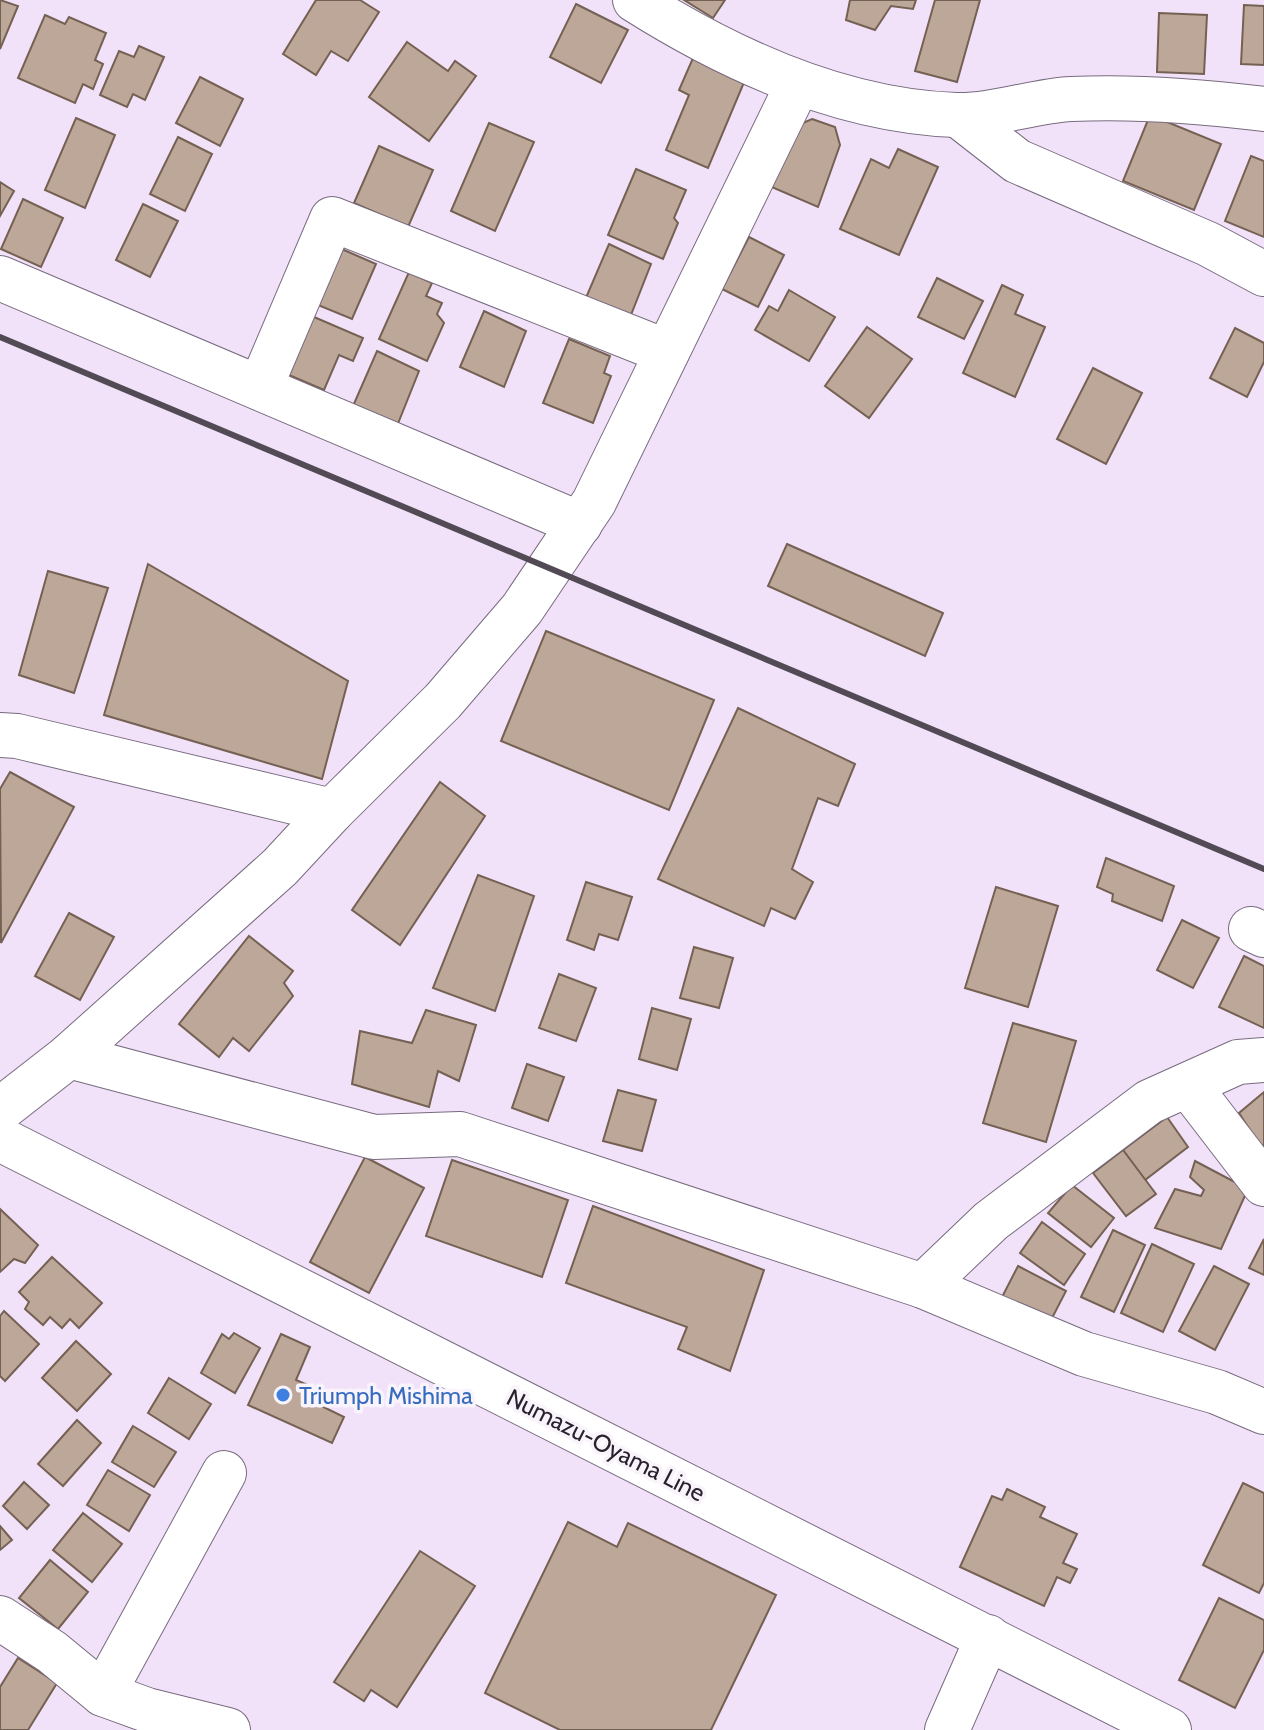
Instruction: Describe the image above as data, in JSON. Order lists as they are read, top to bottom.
{
  "streets": {
    "street": ["Numazu-Oyama Line"]
  },
  "places": ["Triumph Mishima"]
}
